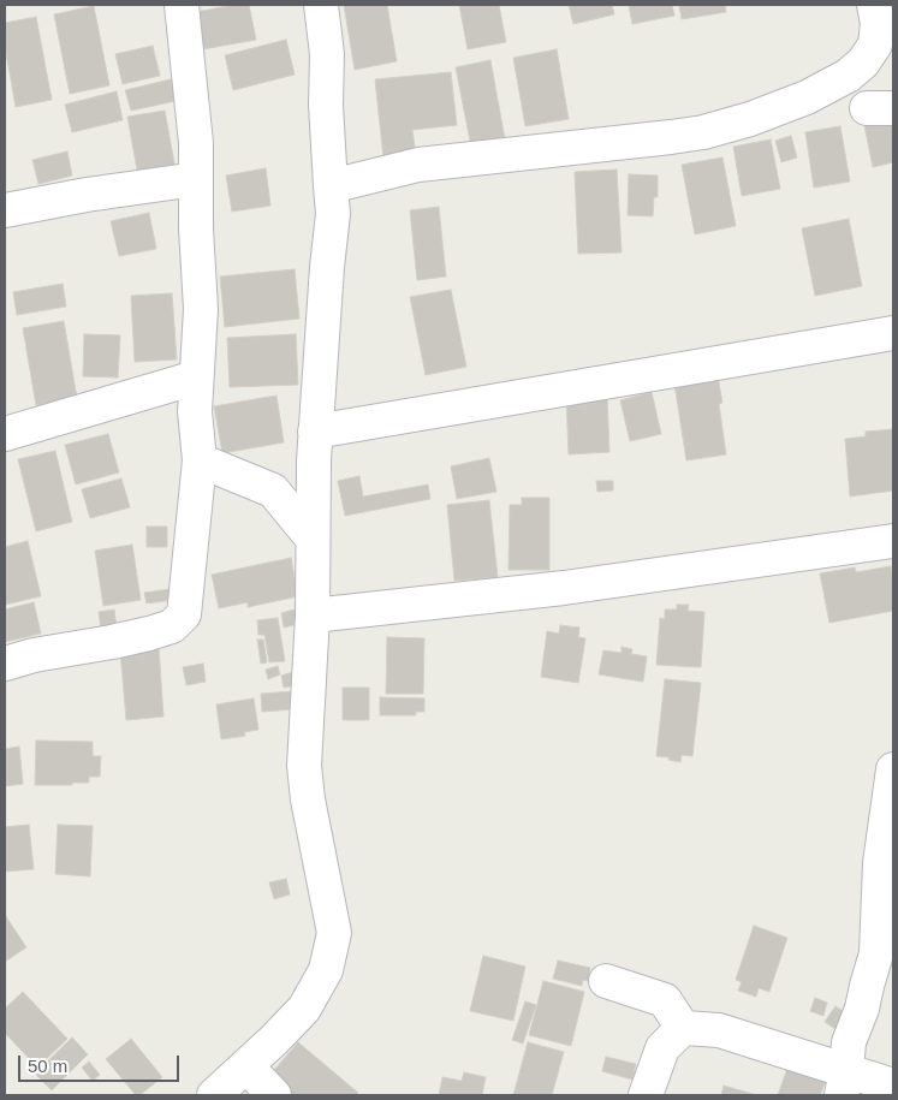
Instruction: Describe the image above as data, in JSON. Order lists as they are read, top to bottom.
{
  "scale_bar": "50 m"
}
